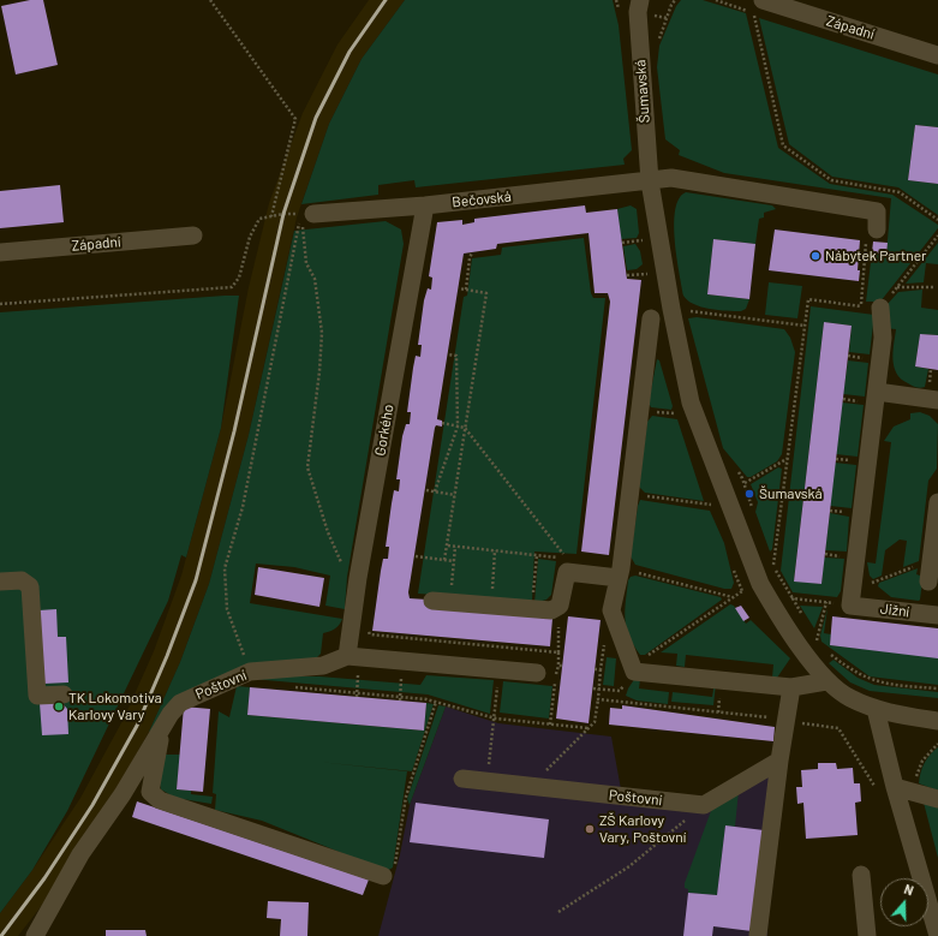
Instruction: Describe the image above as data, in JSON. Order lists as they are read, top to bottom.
{
  "streets": {
    "street": [
      "Západní",
      "Šumavská",
      "Bečovská",
      "Gorkého",
      "Jižní",
      "Poštovní"
    ]
  },
  "crossings": [
    ["Šumavská", "Bečovská"],
    ["Bečovská", "Gorkého"],
    ["Gorkého", "Poštovní"]
  ],
  "places": [
    "Nábytek Partner",
    "Šumavská",
    "TK Lokomotiva Karlovy Vary",
    "ZŠ Karlovy Vary, Poštovní"
  ],
  "north": "top"
}
